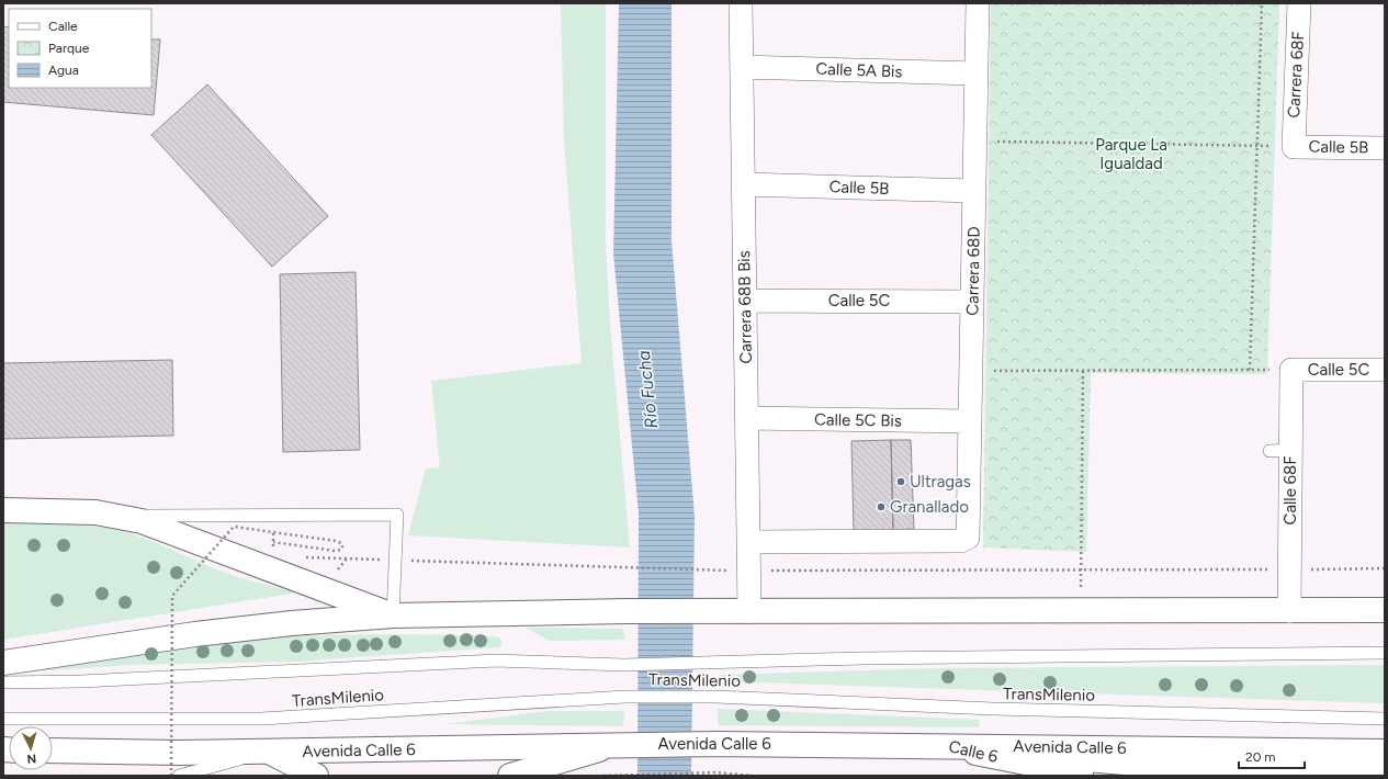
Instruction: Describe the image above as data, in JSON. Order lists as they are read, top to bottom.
{
  "streets": {
    "main road": ["Avenida Calle 6", "Calle 6"],
    "street": [
      "Calle 5A Bis",
      "Carrera 68F",
      "Calle 5B",
      "Carrera 68D",
      "Calle 5C",
      "Carrera 68B Bis",
      "Calle 5C Bis",
      "Calle 68F"
    ],
    "lane": ["TransMilenio"]
  },
  "crossings": [
    ["Calle 5A Bis", "Carrera 68D"],
    ["Calle 5A Bis", "Carrera 68B Bis"],
    ["Carrera 68F", "Calle 5B"],
    ["Calle 5B", "Carrera 68D"],
    ["Calle 5B", "Carrera 68B Bis"],
    ["Carrera 68D", "Calle 5C"],
    ["Carrera 68D", "Carrera 68B Bis"],
    ["Carrera 68D", "Calle 5C Bis"],
    ["Calle 5C", "Carrera 68B Bis"],
    ["Calle 5C", "Calle 68F"],
    ["Carrera 68B Bis", "Calle 5C Bis"],
    ["Avenida Calle 6", "Calle 6"]
  ],
  "water": ["Río Fucha"],
  "parks": ["Parque La Igualdad"],
  "places": ["Ultragas", "Granallado"],
  "legend": ["Calle", "Parque", "Agua"],
  "scale_bar": "20 m",
  "north": "bottom"
}
